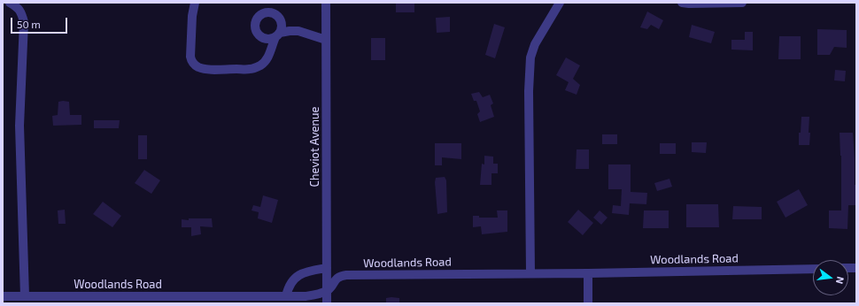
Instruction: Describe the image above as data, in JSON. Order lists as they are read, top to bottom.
{
  "streets": {
    "street": ["Cheviot Avenue", "Woodlands Road"]
  },
  "crossings": [
    ["Cheviot Avenue", "Woodlands Road"]
  ],
  "scale_bar": "50 m",
  "north": "right"
}
